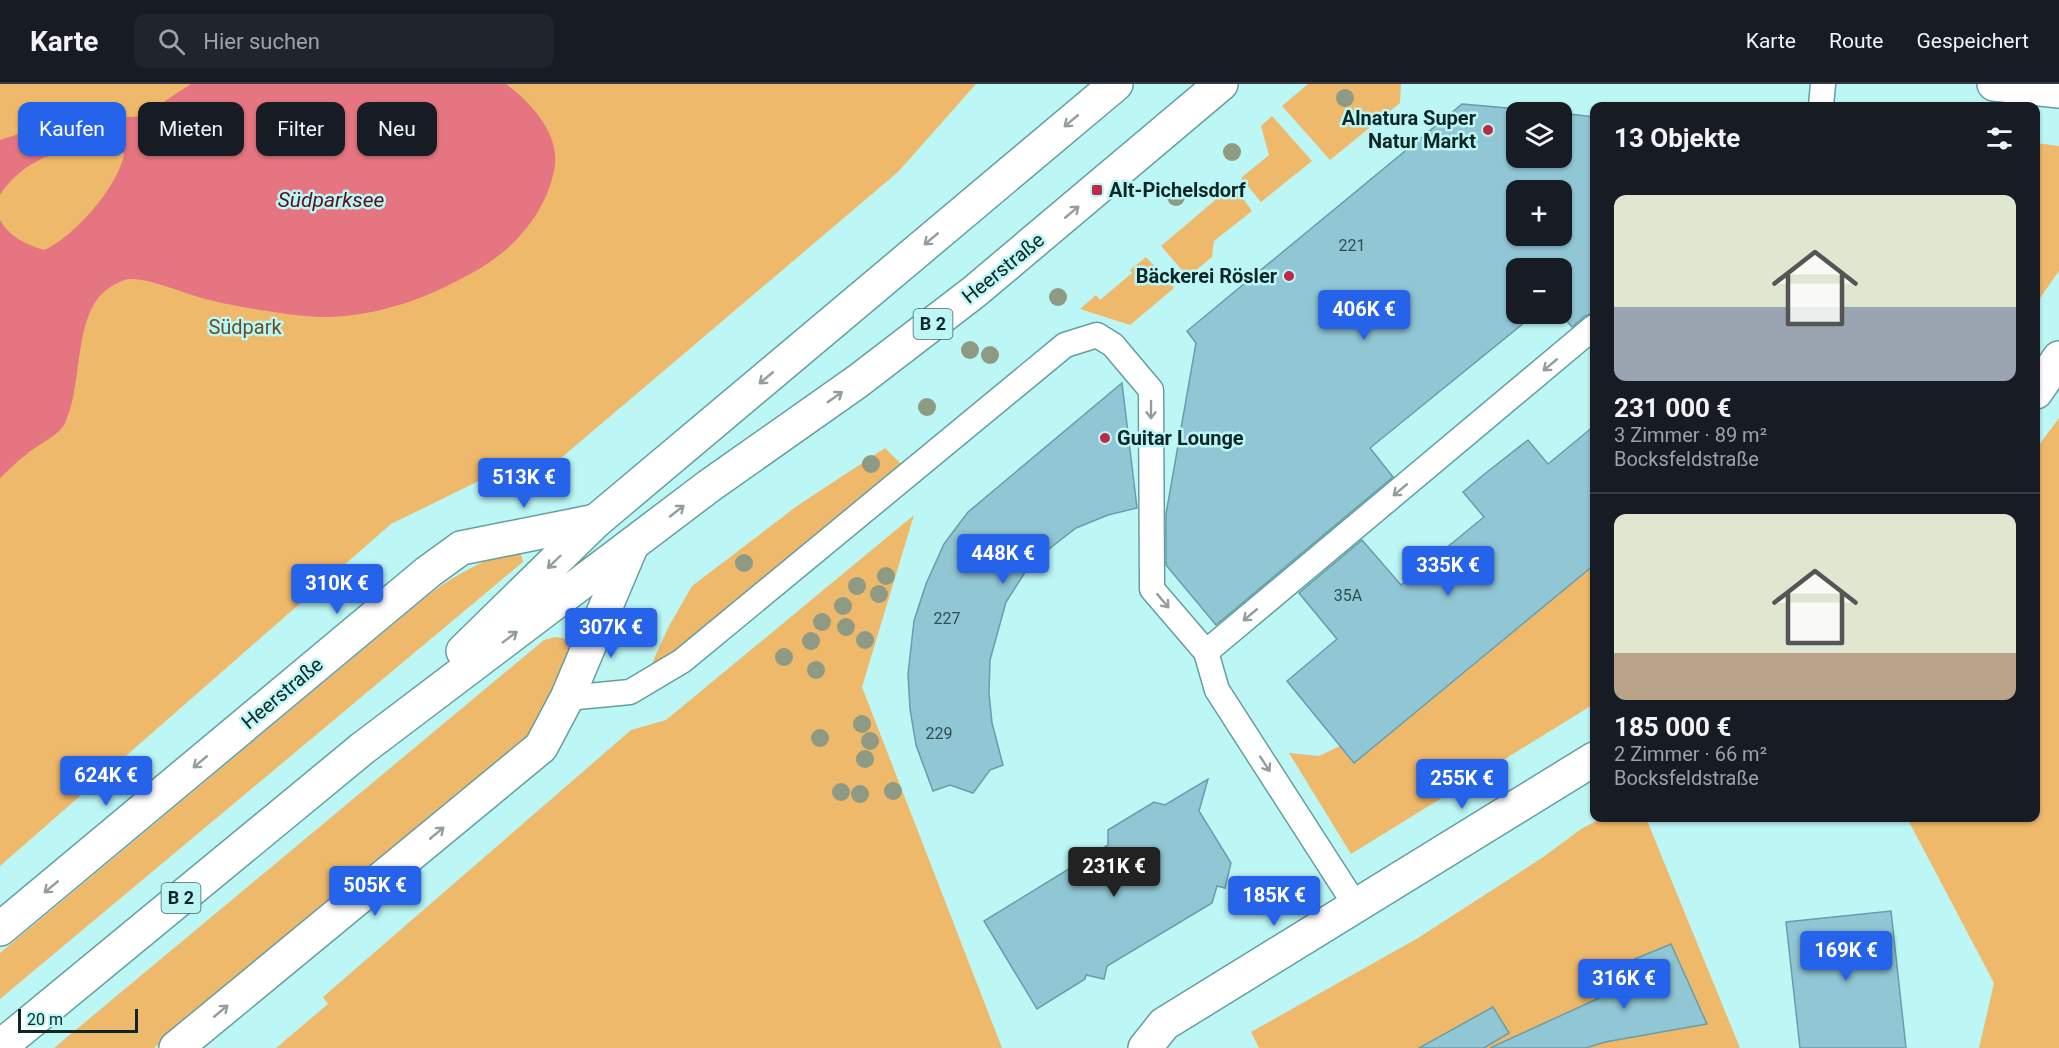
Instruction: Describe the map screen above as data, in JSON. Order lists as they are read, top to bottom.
{
  "streets": {
    "main road": ["Heerstraße", "B 2"]
  },
  "water": ["Südparksee"],
  "parks": ["Südpark"],
  "places": {
    "other": ["Alnatura Super Natur Markt", "Bäckerei Rösler", "Guitar Lounge"],
    "transit": ["Alt-Pichelsdorf"]
  },
  "house_numbers": [
    "221",
    "35A",
    "227",
    "229"
  ],
  "scale_bar": "20 m",
  "page": {
    "header": "Karte",
    "search": "Hier suchen",
    "nav": ["Karte", "Route", "Gespeichert"],
    "map_buttons": ["+", "−"],
    "chip": [
      "Kaufen",
      "Mieten",
      "Filter",
      "Neu"
    ],
    "heading": "13 Objekte",
    "list": [
      {
        "name": "231 000 €",
        "note": "3 Zimmer · 89 m² · Bocksfeldstraße"
      },
      {
        "name": "185 000 €",
        "note": "2 Zimmer · 66 m² · Bocksfeldstraße"
      }
    ],
    "price": [
      "406K €",
      "513K €",
      "448K €",
      "335K €",
      "310K €",
      "307K €",
      "624K €",
      "255K €",
      "231K €",
      "505K €",
      "185K €",
      "169K €",
      "316K €"
    ],
    "scale": "20 m"
  }
}
